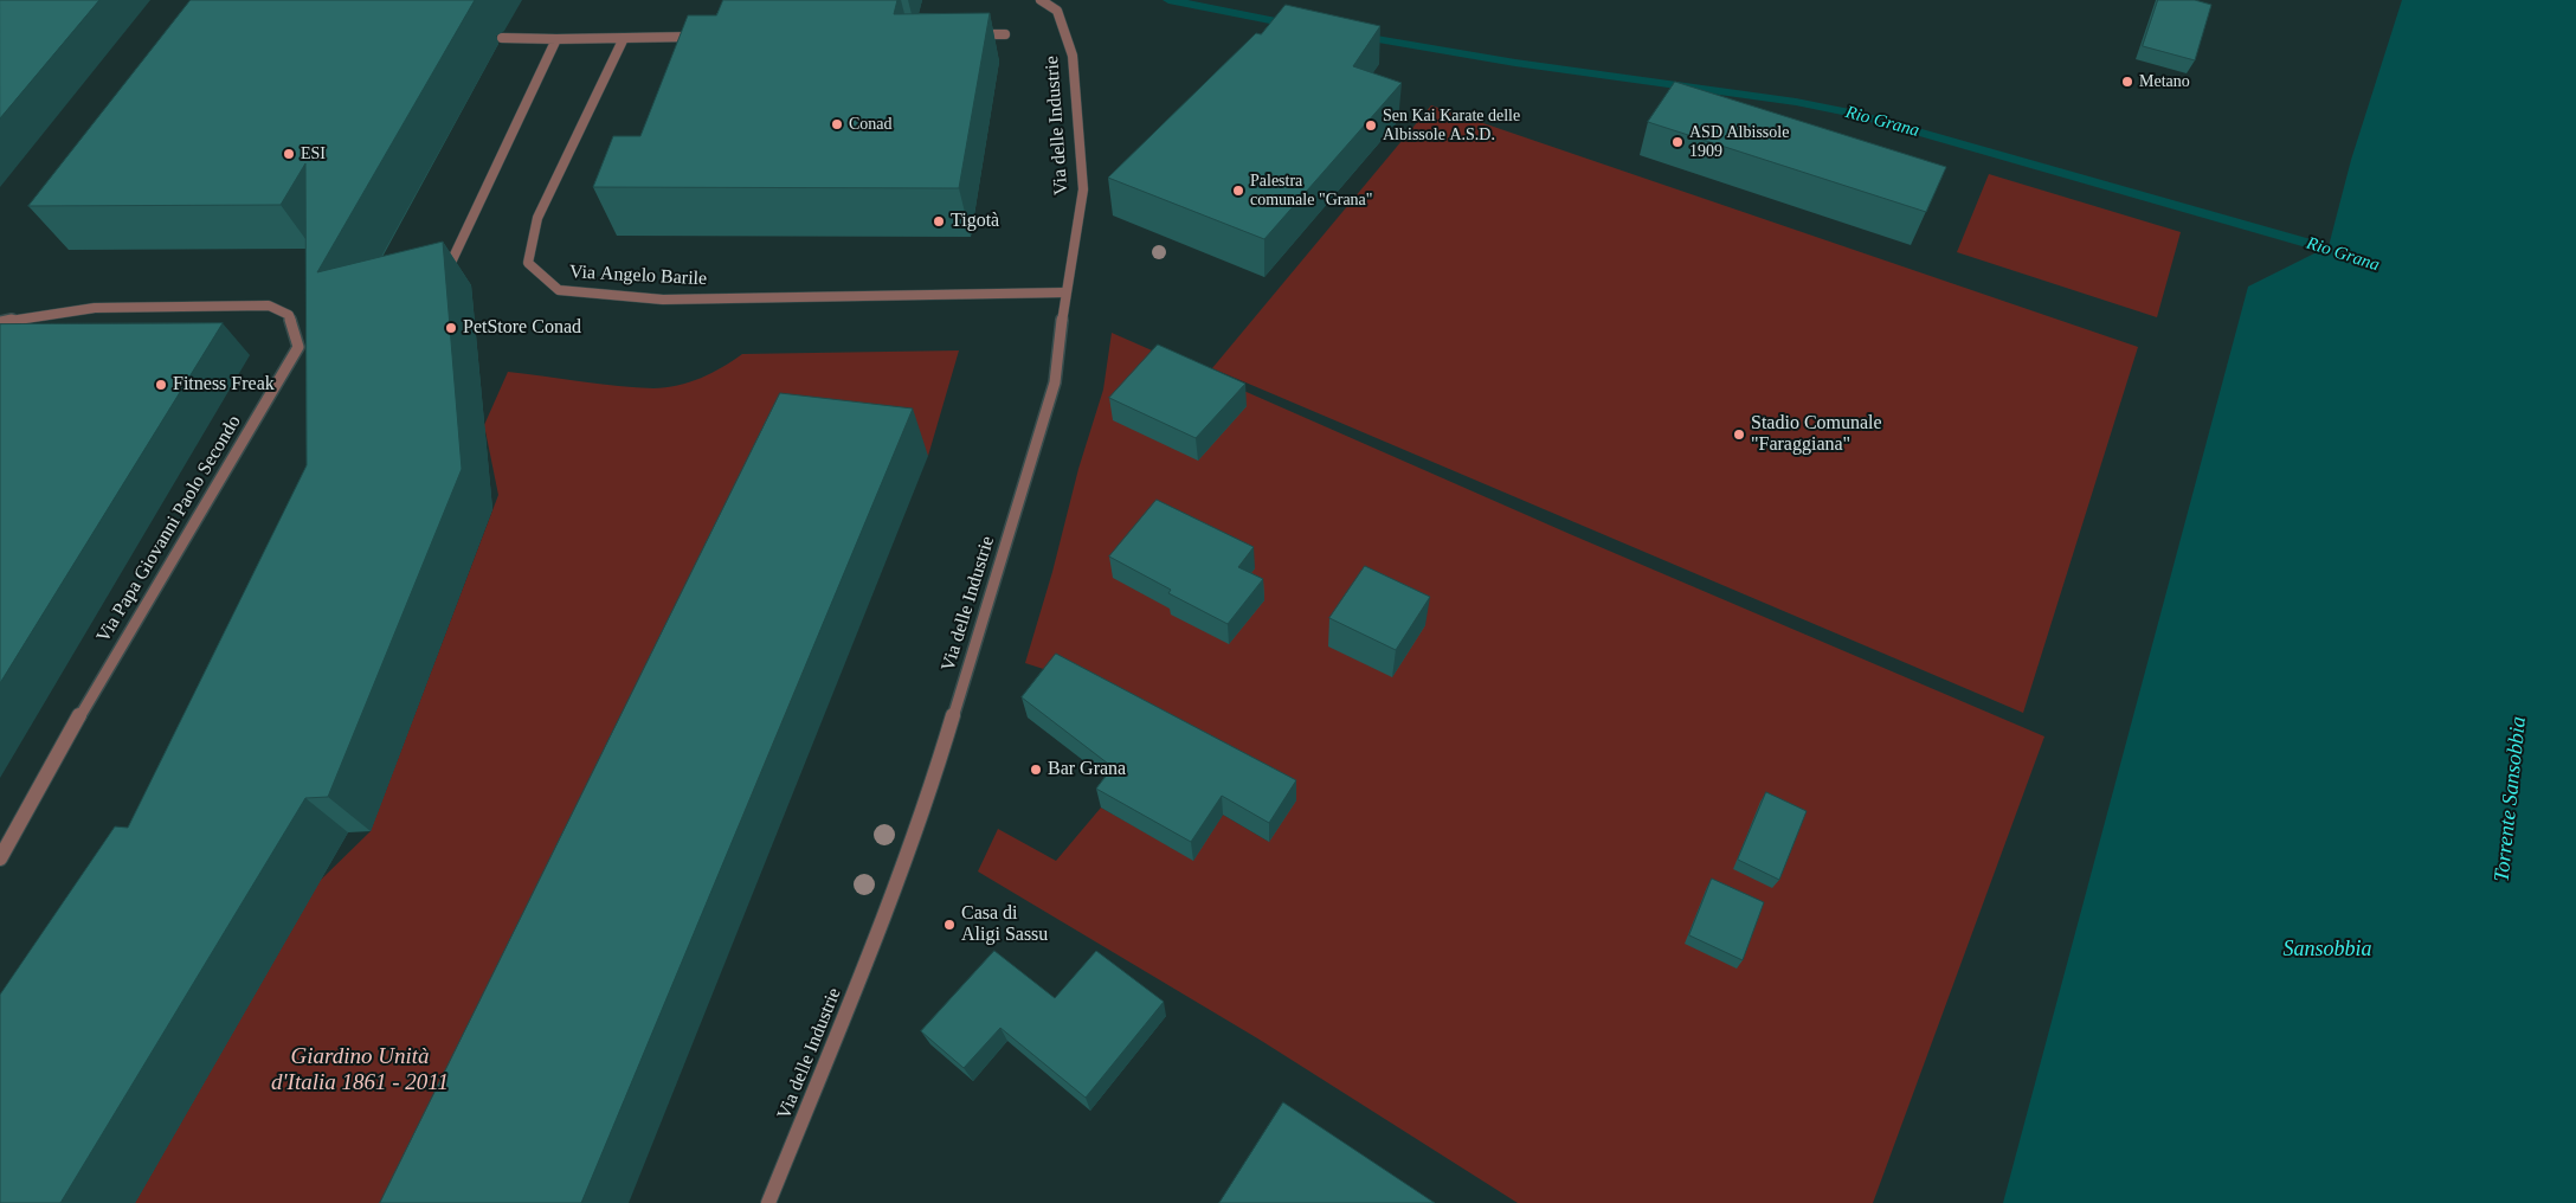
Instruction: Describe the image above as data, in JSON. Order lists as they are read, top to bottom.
{
  "streets": {
    "street": ["Via delle Industrie", "Via Angelo Barile", "Via Papa Giovanni Paolo Secondo"]
  },
  "crossings": [
    ["Via delle Industrie", "Via Angelo Barile"]
  ],
  "water": ["Rio Grana", "Torrente Sansobbia", "Sansobbia"],
  "parks": ["Giardino Unità d'Italia 1861 - 2011"],
  "places": [
    "Metano",
    "Conad",
    "Sen Kai Karate delle Albissole A.S.D.",
    "ASD Albissole 1909",
    "ESI",
    "Palestra comunale \"Grana\"",
    "Tigotà",
    "PetStore Conad",
    "Fitness Freak",
    "Stadio Comunale \"Faraggiana\"",
    "Bar Grana",
    "Casa di Aligi Sassu"
  ]
}
